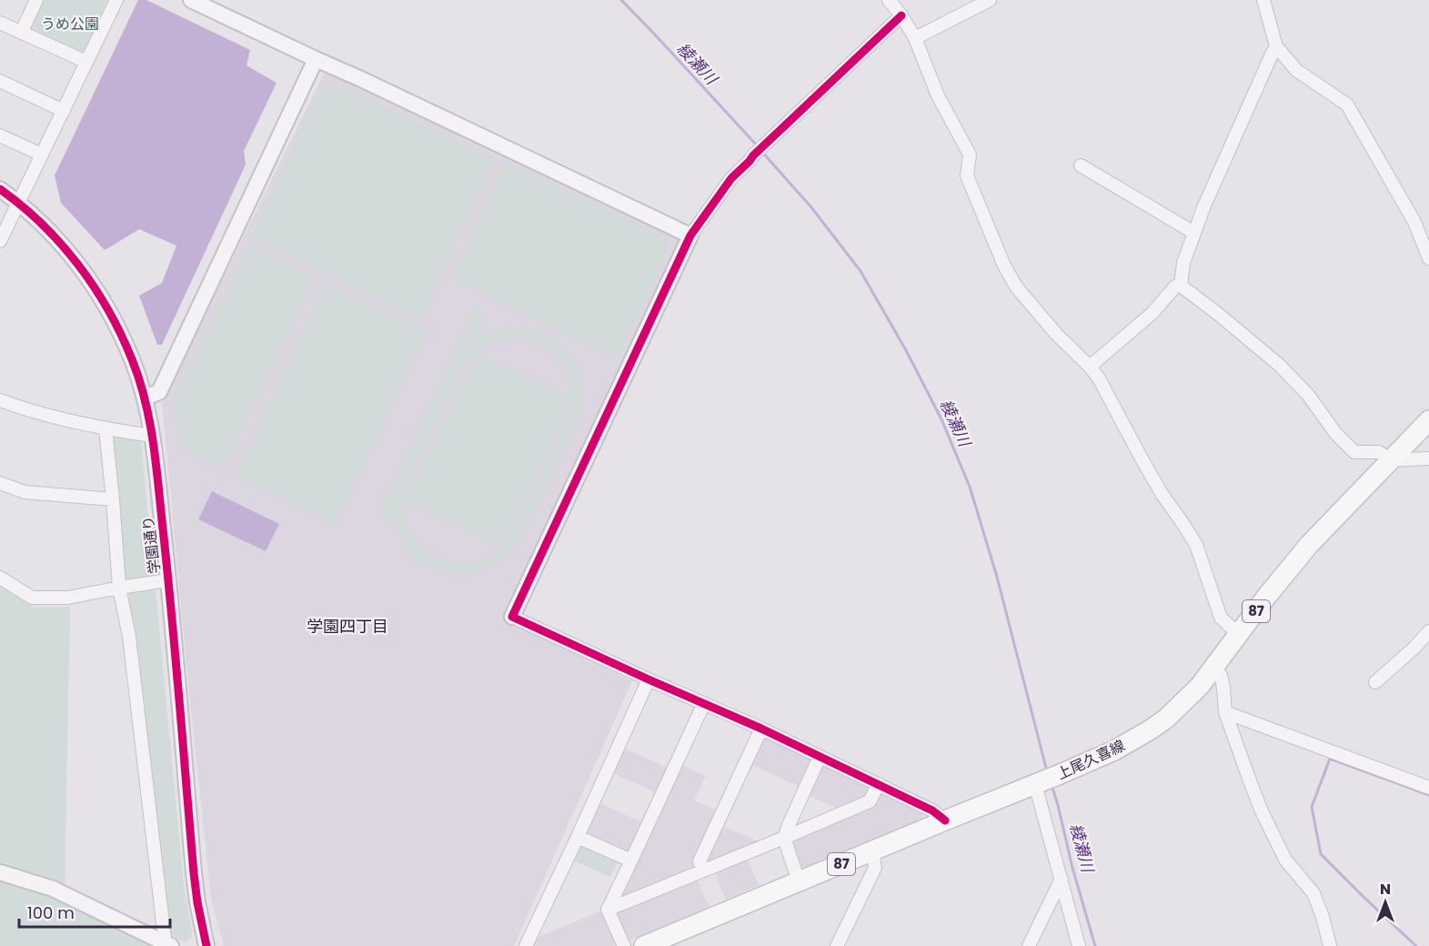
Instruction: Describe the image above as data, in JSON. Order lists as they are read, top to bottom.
{
  "streets": {
    "main road": ["87", "上尾久喜線"],
    "street": ["学園通り"]
  },
  "districts": ["学園四丁目"],
  "water": ["綾瀬川"],
  "parks": ["うめ公園"],
  "scale_bar": "100 m",
  "north": "top"
}
